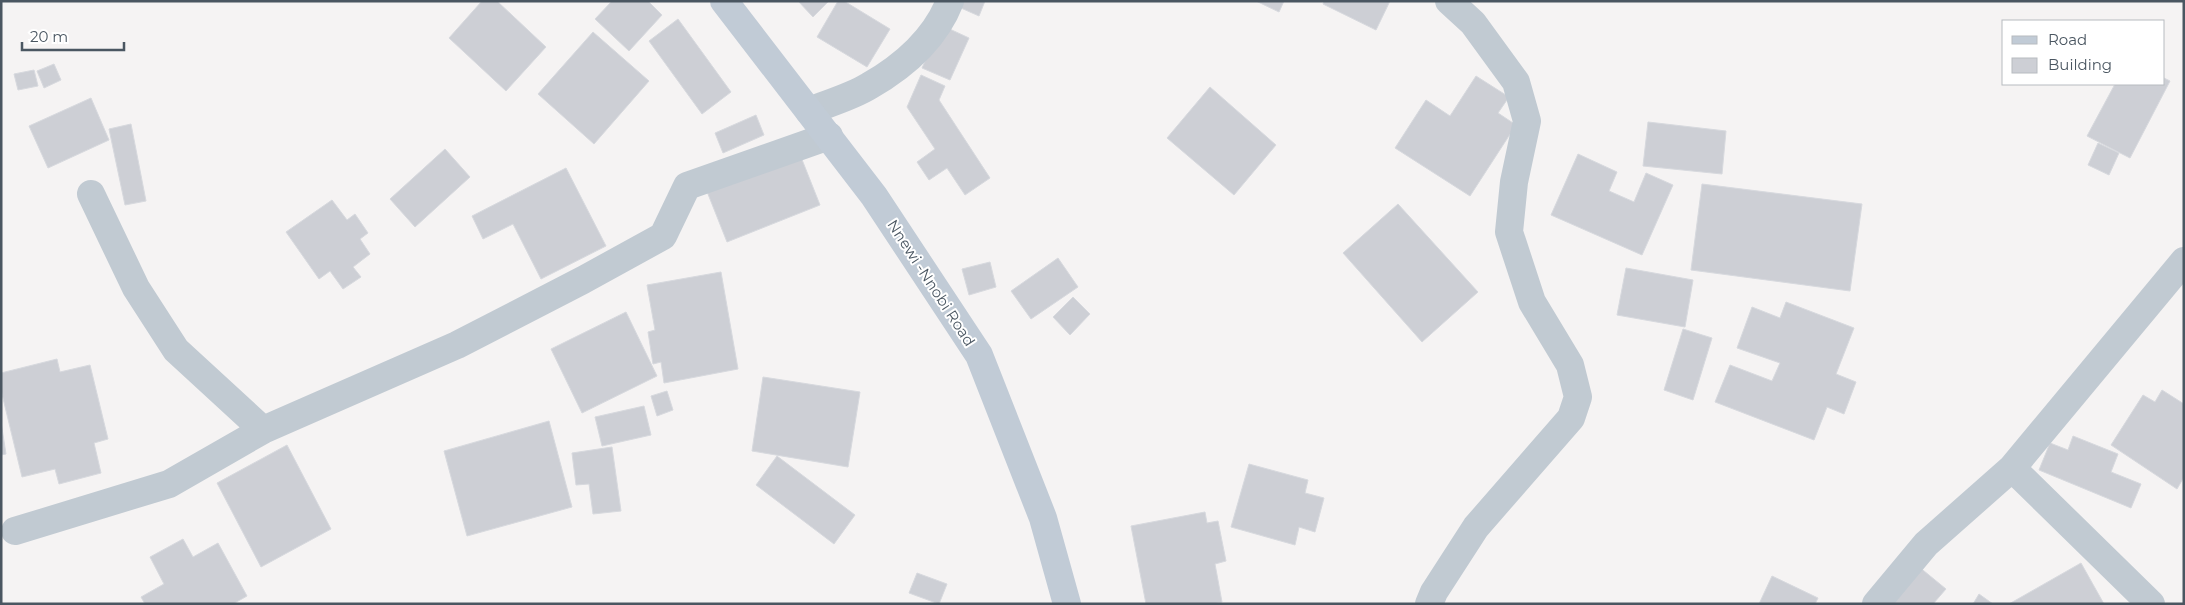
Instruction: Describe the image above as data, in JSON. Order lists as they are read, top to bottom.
{
  "streets": {
    "main road": ["Nnewi -Nnobi Road"]
  },
  "legend": ["Road", "Building"],
  "scale_bar": "20 m"
}
